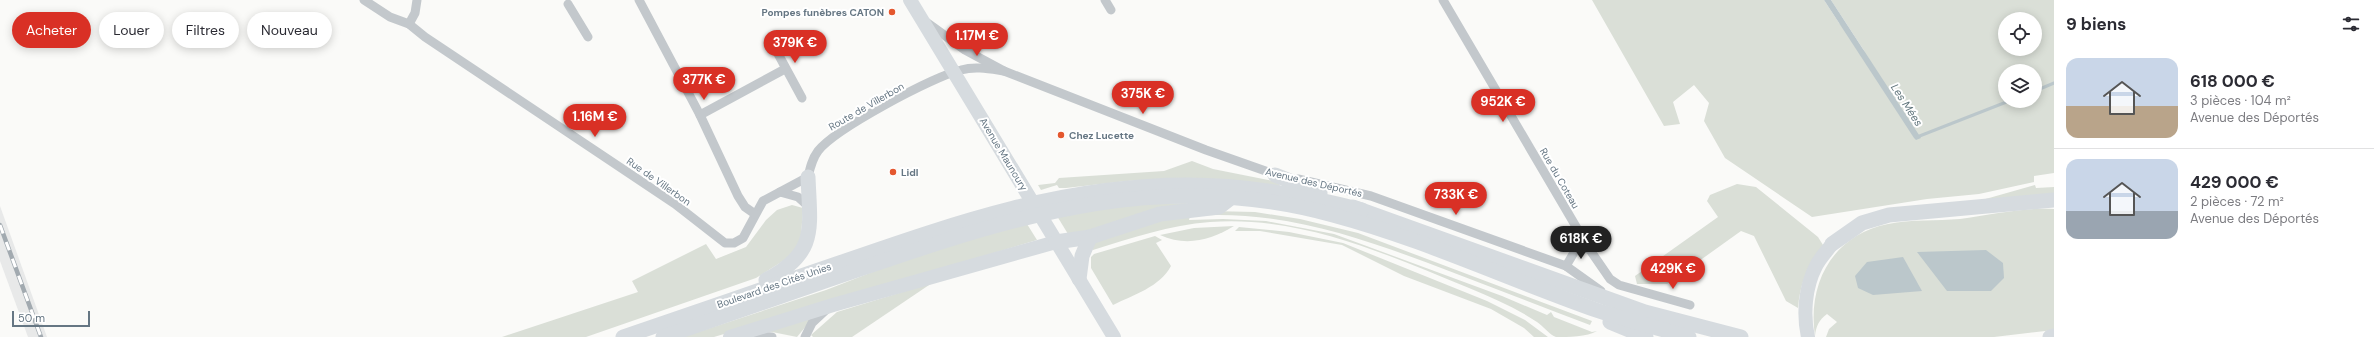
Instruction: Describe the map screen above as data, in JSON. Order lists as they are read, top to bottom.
{
  "streets": {
    "highway": ["Avenue des Déportés", "Boulevard des Cités Unies"],
    "main road": ["Avenue Maunoury"],
    "street": ["Route de Villerbon", "Rue du Coteau", "Rue de Villerbon"]
  },
  "crossings": [
    ["Route de Villerbon", "Avenue Maunoury"],
    ["Route de Villerbon", "Rue de Villerbon"],
    ["Route de Villerbon", "Avenue des Déportés"],
    ["Avenue Maunoury", "Avenue des Déportés"],
    ["Avenue des Déportés", "Boulevard des Cités Unies"]
  ],
  "water": ["Les Mées"],
  "places": ["Pompes funèbres CATON", "Chez Lucette", "Lidl"],
  "scale_bar": "50 m",
  "page": {
    "heading": "9 biens",
    "chip": [
      "Acheter",
      "Louer",
      "Filtres",
      "Nouveau"
    ],
    "price": [
      "1.17M €",
      "379K €",
      "377K €",
      "375K €",
      "952K €",
      "1.16M €",
      "733K €",
      "618K €",
      "429K €"
    ],
    "list": [
      {
        "name": "618 000 €",
        "note": "3 pièces · 104 m² · Avenue des Déportés"
      },
      {
        "name": "429 000 €",
        "note": "2 pièces · 72 m² · Avenue des Déportés"
      }
    ],
    "scale": "50 m"
  }
}
